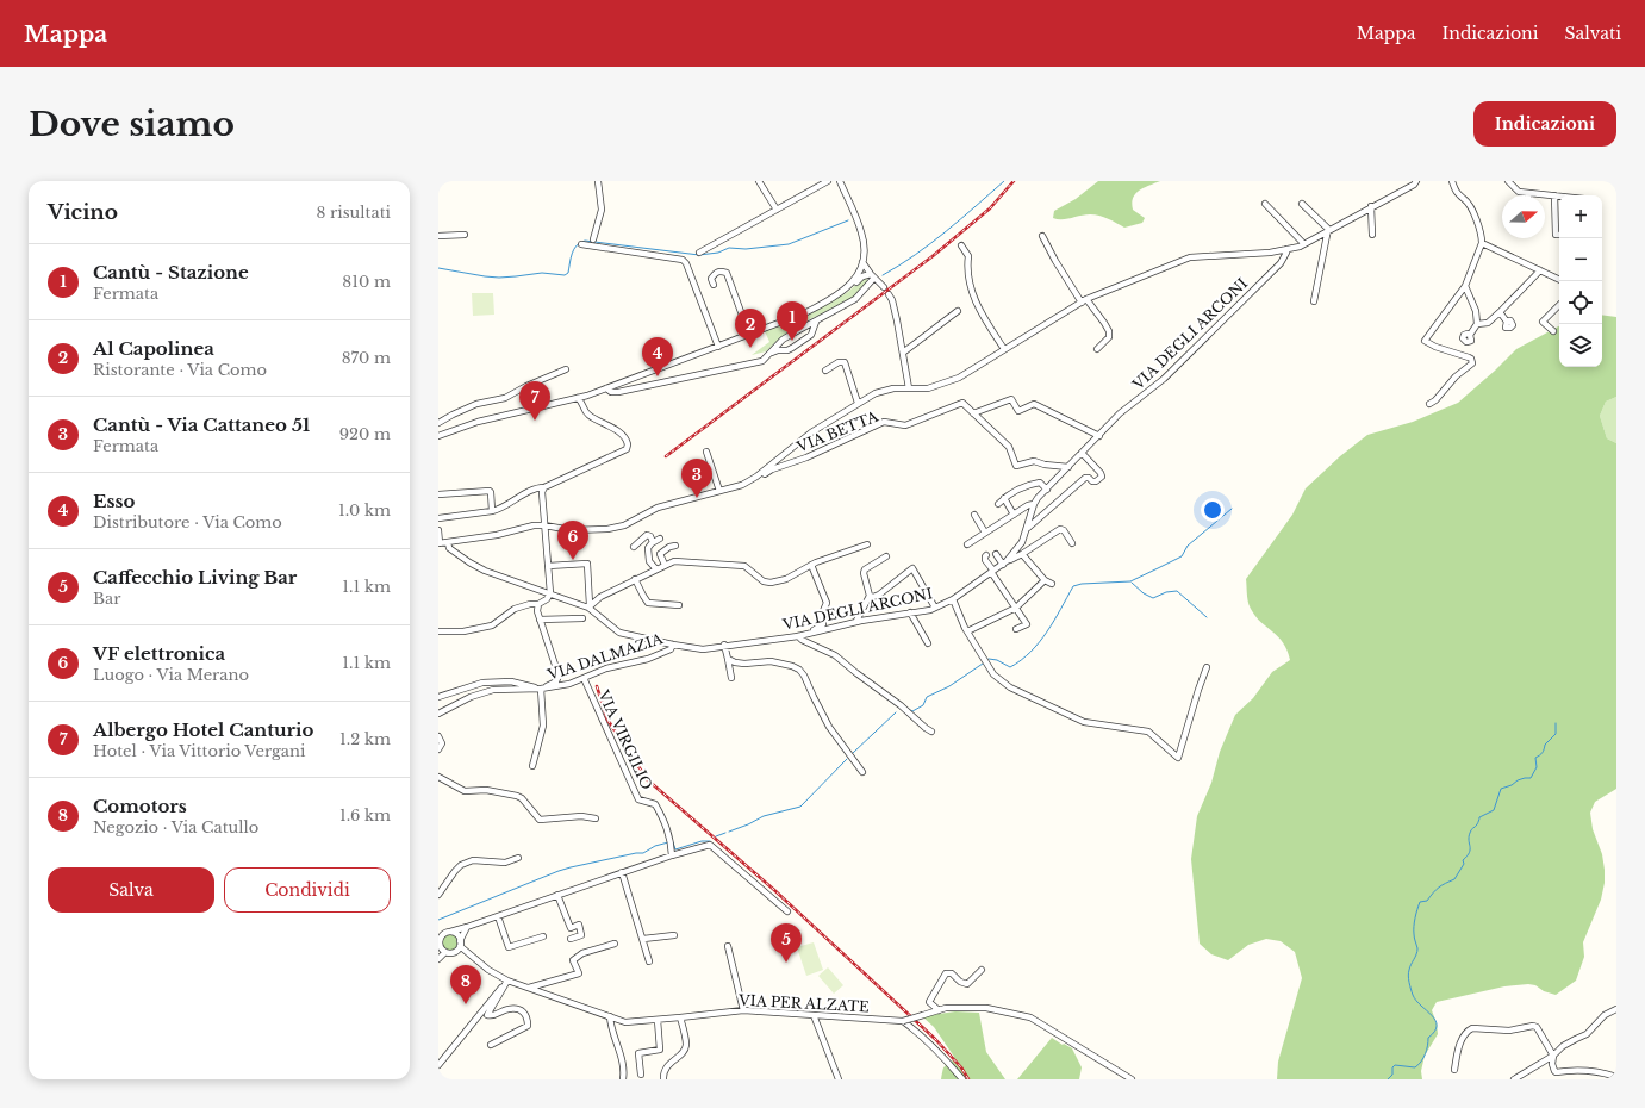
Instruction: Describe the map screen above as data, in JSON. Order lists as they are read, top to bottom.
{
  "streets": {
    "street": [
      "VIA DEGLI ARCONI",
      "VIA BETTA",
      "VIA DALMAZIA",
      "VIA VIRGILIO",
      "VIA PER ALZATE"
    ]
  },
  "crossings": [
    ["VIA DEGLI ARCONI", "VIA BETTA"],
    ["VIA DEGLI ARCONI", "VIA DALMAZIA"],
    ["VIA DALMAZIA", "VIA VIRGILIO"]
  ],
  "north": "right",
  "page": {
    "header": "Mappa",
    "nav": ["Mappa", "Indicazioni", "Salvati"],
    "buttons": [
      "Indicazioni",
      ["Salva", "Condividi"]
    ],
    "title": "Dove siamo",
    "heading": ["Vicino", "8 risultati"],
    "map_buttons": ["+", "−"],
    "list": [
      {
        "mark": "1",
        "name": "Cantù - Stazione",
        "note": "Fermata",
        "value": "810 m"
      },
      {
        "mark": "2",
        "name": "Al Capolinea",
        "note": "Ristorante · Via Como",
        "value": "870 m"
      },
      {
        "mark": "3",
        "name": "Cantù - Via Cattaneo 51",
        "note": "Fermata",
        "value": "920 m"
      },
      {
        "mark": "4",
        "name": "Esso",
        "note": "Distributore · Via Como",
        "value": "1.0 km"
      },
      {
        "mark": "5",
        "name": "Caffecchio Living Bar",
        "note": "Bar",
        "value": "1.1 km"
      },
      {
        "mark": "6",
        "name": "VF elettronica",
        "note": "Luogo · Via Merano",
        "value": "1.1 km"
      },
      {
        "mark": "7",
        "name": "Albergo Hotel Canturio",
        "note": "Hotel · Via Vittorio Vergani",
        "value": "1.2 km"
      },
      {
        "mark": "8",
        "name": "Comotors",
        "note": "Negozio · Via Catullo",
        "value": "1.6 km"
      }
    ],
    "pins": [
      "1",
      "2",
      "4",
      "7",
      "3",
      "6",
      "5",
      "8"
    ]
  }
}
